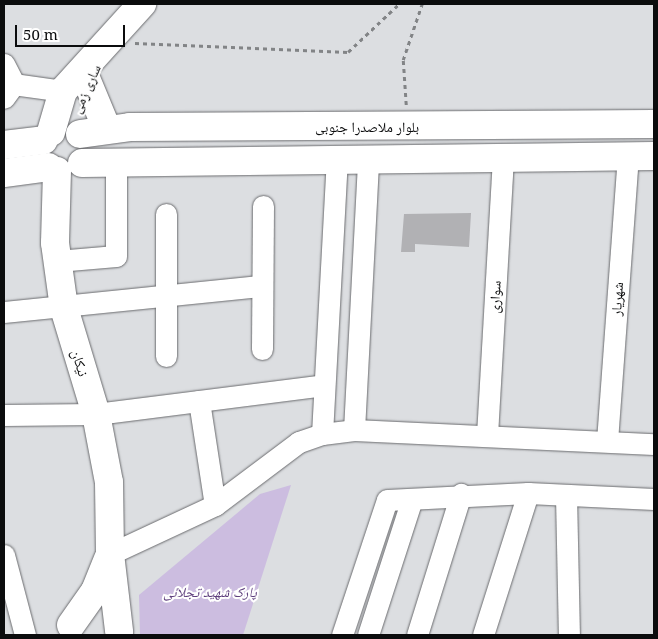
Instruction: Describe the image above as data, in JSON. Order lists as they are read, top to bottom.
{
  "streets": {
    "main road": ["ساری زمی", "بلوار ملاصدرا جنوبی", "نیکان"],
    "street": ["سواری", "شهریار"]
  },
  "crossings": [
    ["ساری زمی", "بلوار ملاصدرا جنوبی"],
    ["ساری زمی", "نیکان"],
    ["بلوار ملاصدرا جنوبی", "نیکان"]
  ],
  "parks": ["پارک شهید تجلائی"],
  "scale_bar": "50 m"
}
